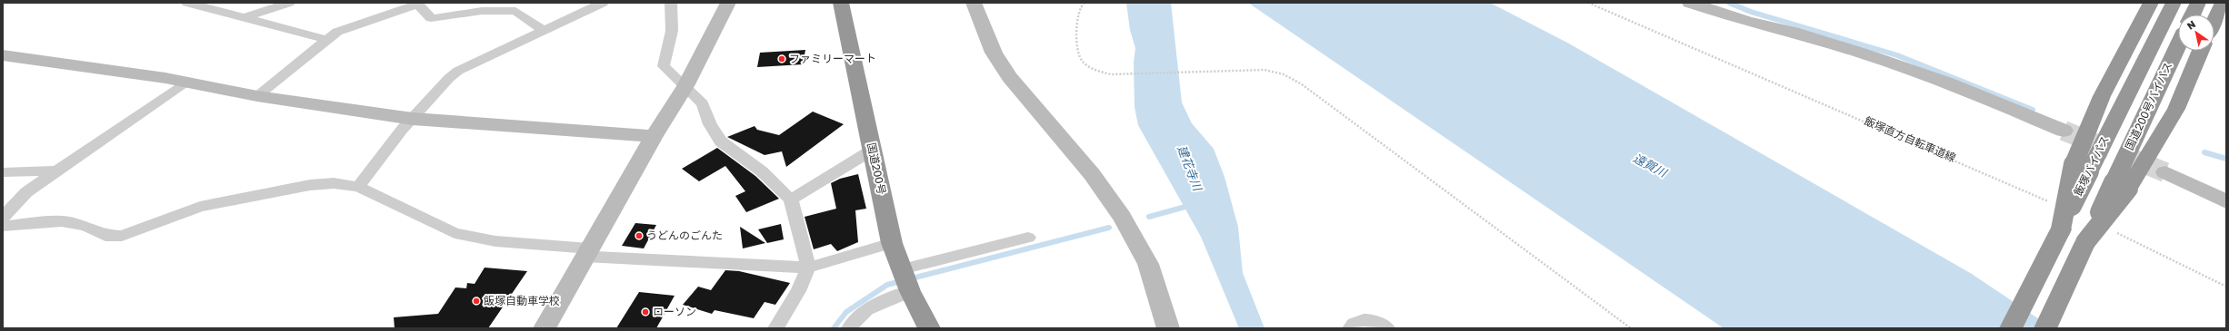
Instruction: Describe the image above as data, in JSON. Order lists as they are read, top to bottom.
{
  "streets": {
    "highway": ["国道200号バイパス", "飯塚バイパス", "国道200号"],
    "path": ["飯塚直方自転車道線"]
  },
  "water": ["遠賀川", "建花寺川"],
  "places": [
    "ファミリーマート",
    "うどんのごんた",
    "飯塚自動車学校",
    "ローソン"
  ],
  "north": "top left"
}
